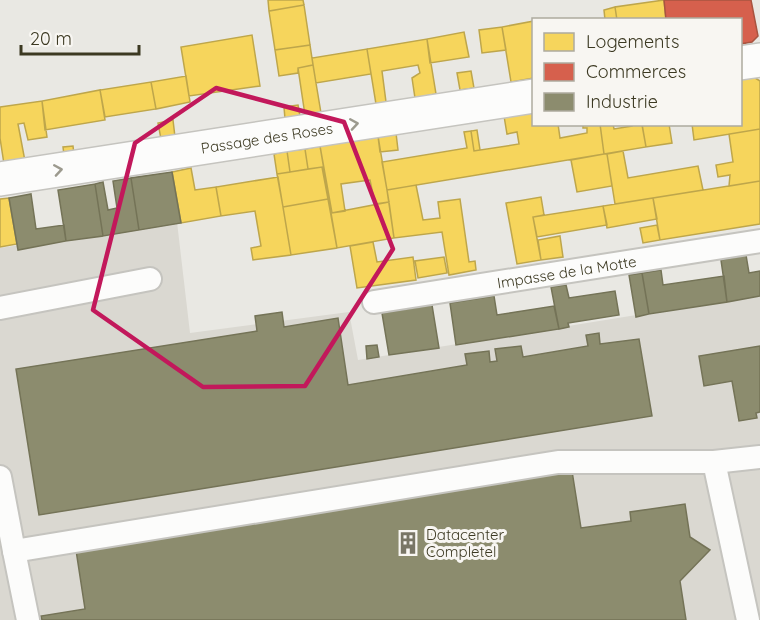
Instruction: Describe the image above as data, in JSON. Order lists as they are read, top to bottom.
{
  "streets": {
    "street": ["Passage des Roses"],
    "lane": ["Impasse de la Motte"]
  },
  "one_way": ["Passage des Roses"],
  "places": {
    "building": ["Datacenter Completel"]
  },
  "legend": ["Logements", "Commerces", "Industrie"],
  "scale_bar": "20 m"
}
